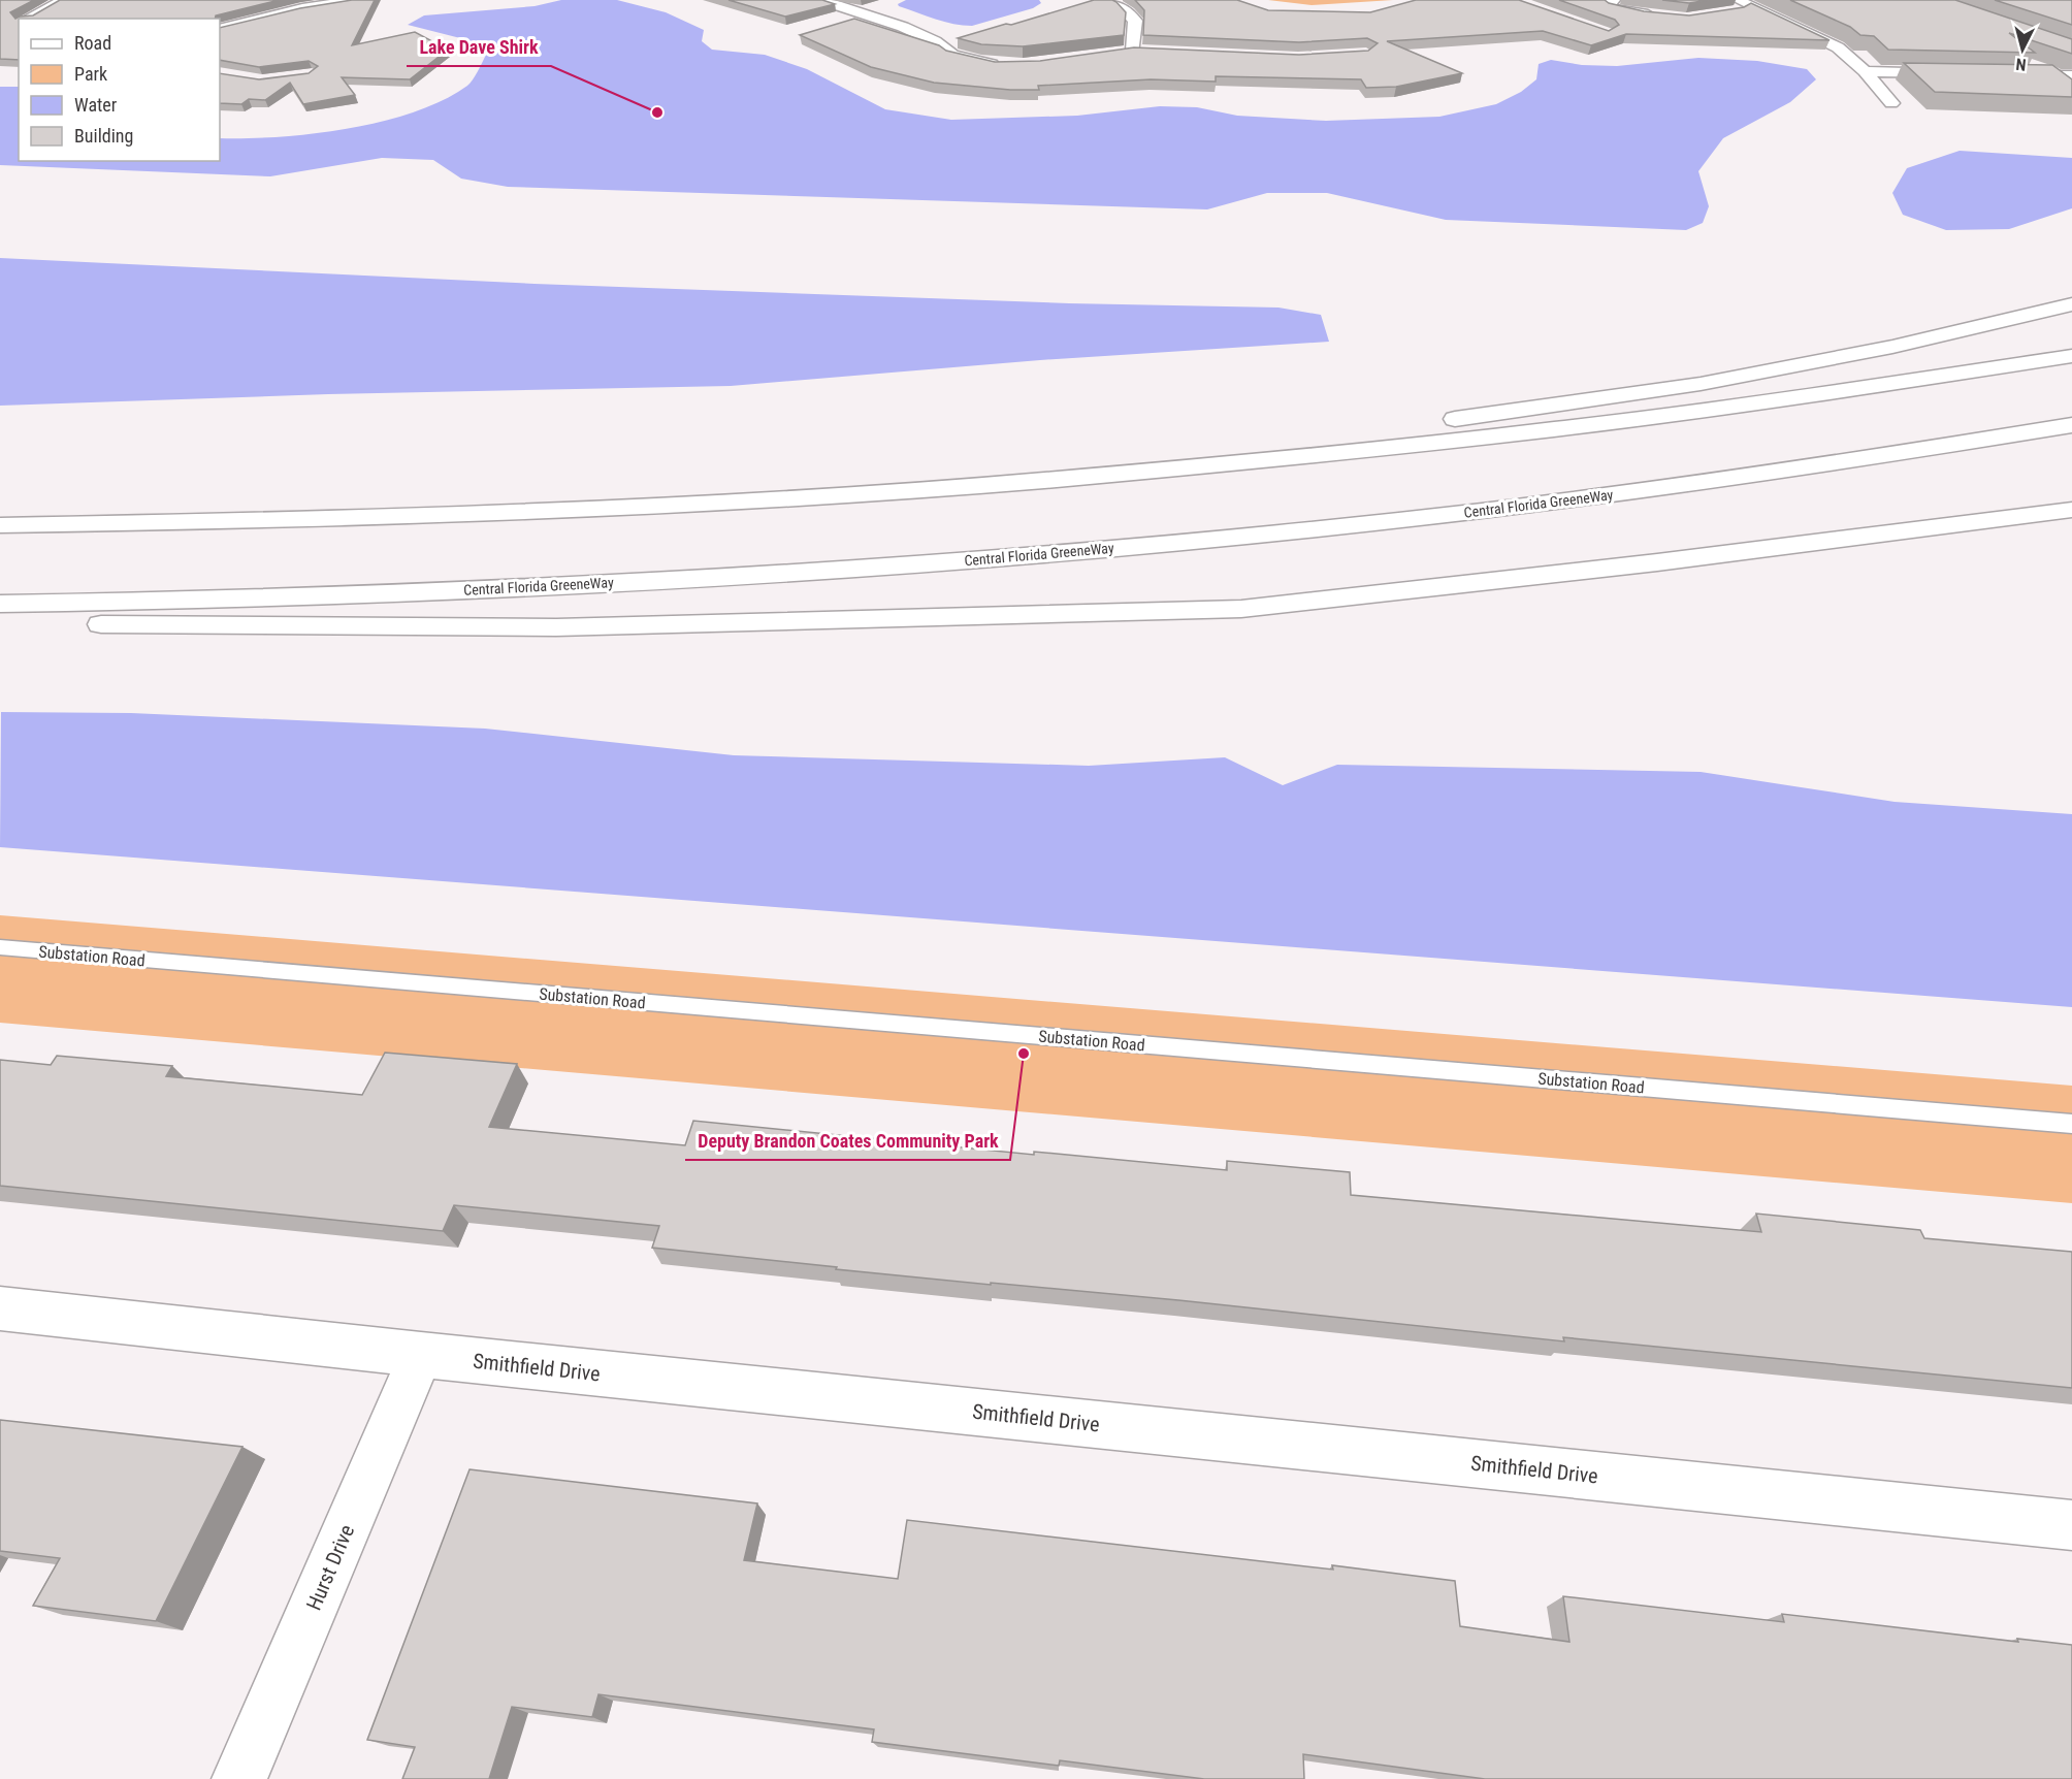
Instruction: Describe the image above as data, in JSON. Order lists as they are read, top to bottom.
{
  "streets": {
    "main road": ["Central Florida GreeneWay", "Smithfield Drive", "Hurst Drive"],
    "lane": ["Substation Road"]
  },
  "crossings": [
    ["Smithfield Drive", "Hurst Drive"]
  ],
  "places": ["Lake Dave Shirk", "Deputy Brandon Coates Community Park"],
  "legend": [
    "Road",
    "Park",
    "Water",
    "Building"
  ],
  "north": "bottom"
}
